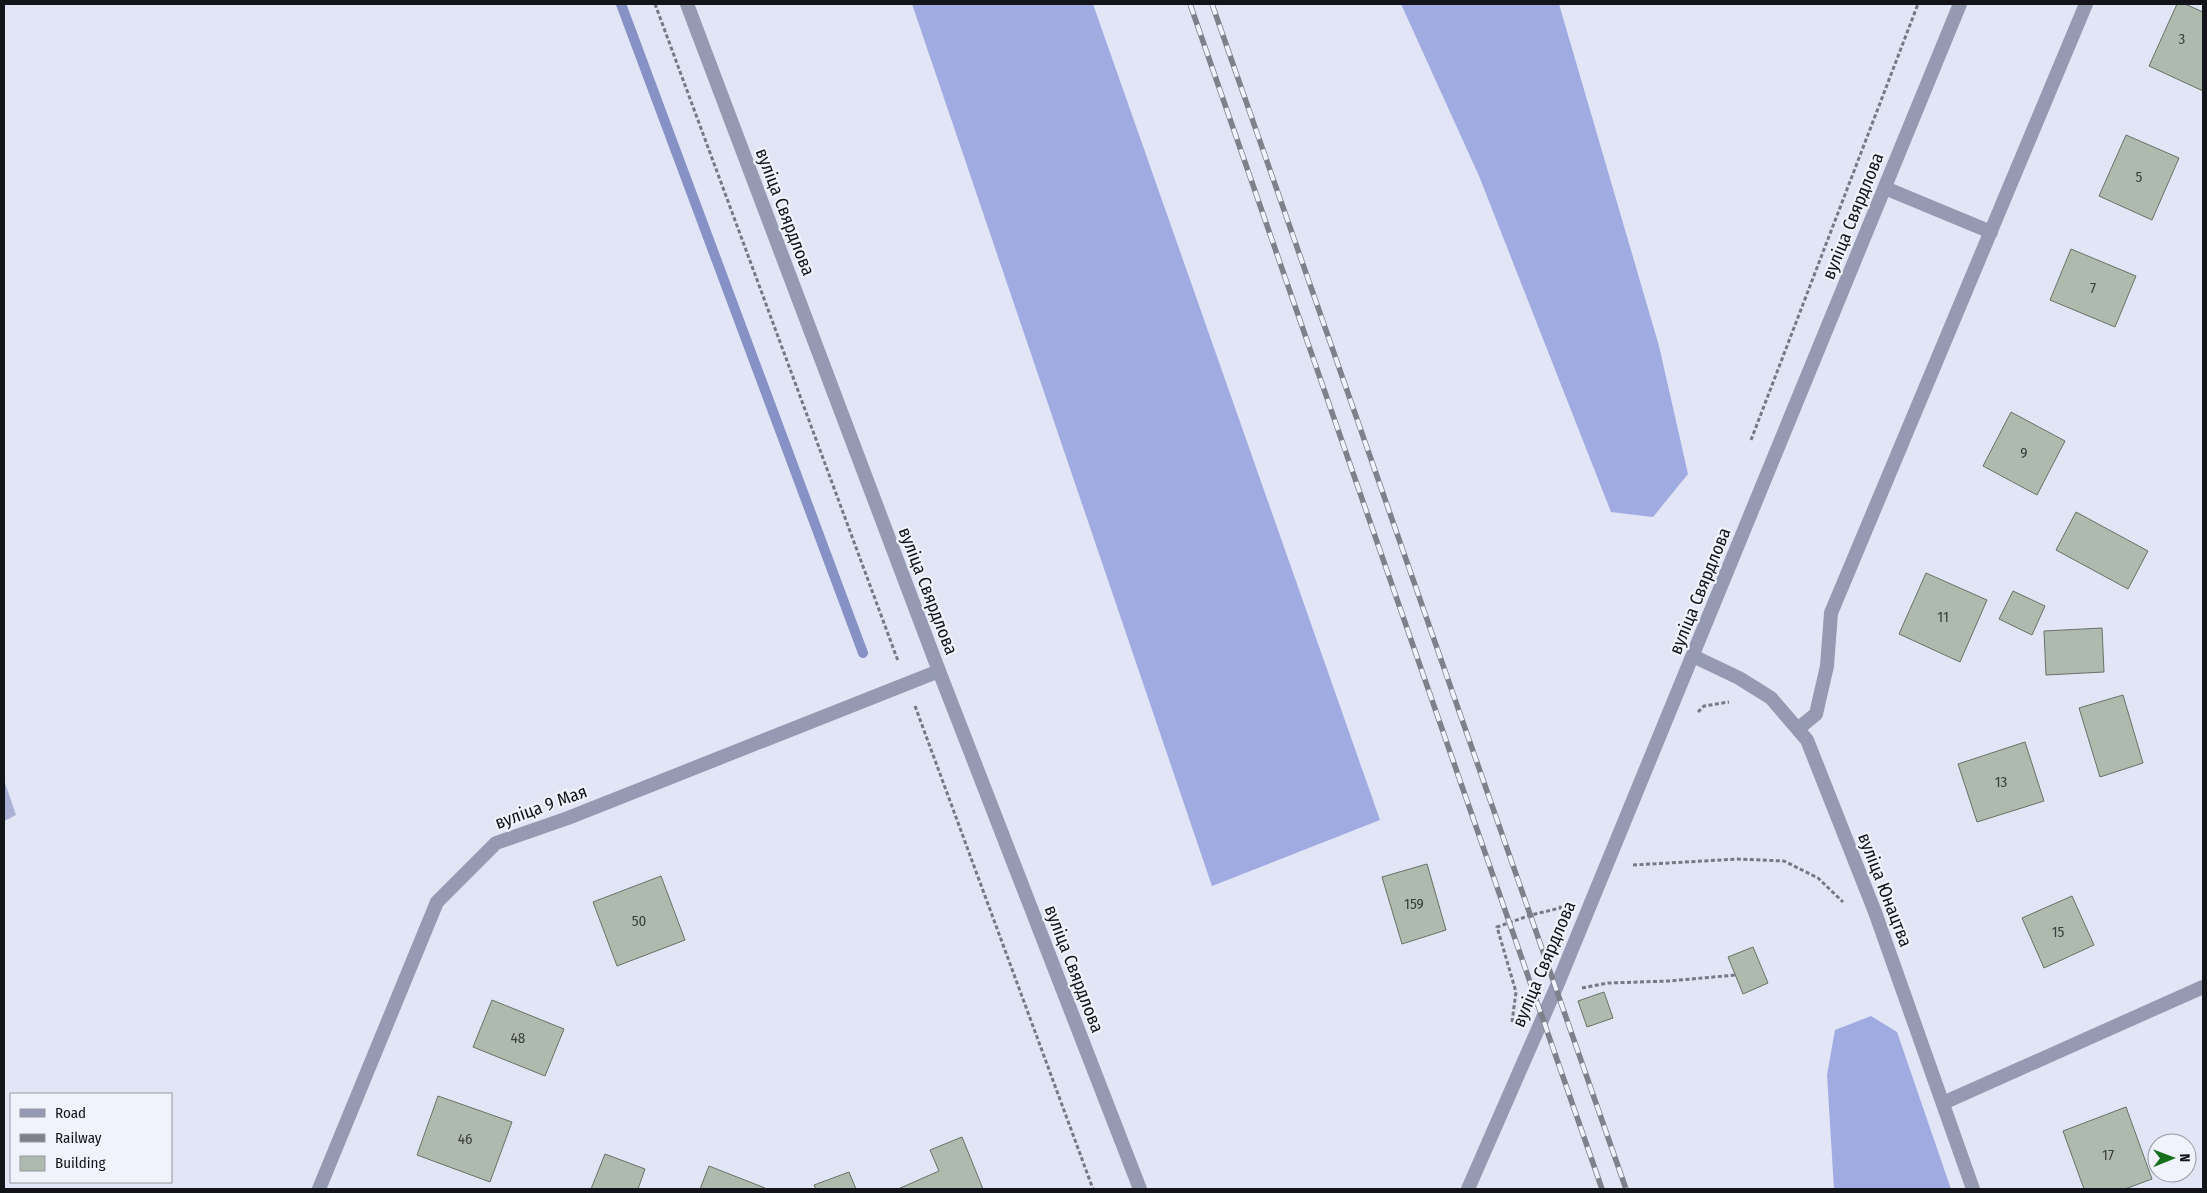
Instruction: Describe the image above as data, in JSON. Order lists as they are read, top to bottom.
{
  "streets": {
    "street": ["вуліца Свярдлова", "вуліца 9 Мая", "вуліца Юнацтва"]
  },
  "crossings": [
    ["вуліца Свярдлова", "вуліца 9 Мая"],
    ["вуліца Свярдлова", "вуліца Юнацтва"]
  ],
  "house_numbers": [
    "3",
    "5",
    "7",
    "9",
    "11",
    "13",
    "159",
    "50",
    "15",
    "48",
    "46",
    "17"
  ],
  "legend": ["Road", "Railway", "Building"],
  "north": "right"
}
